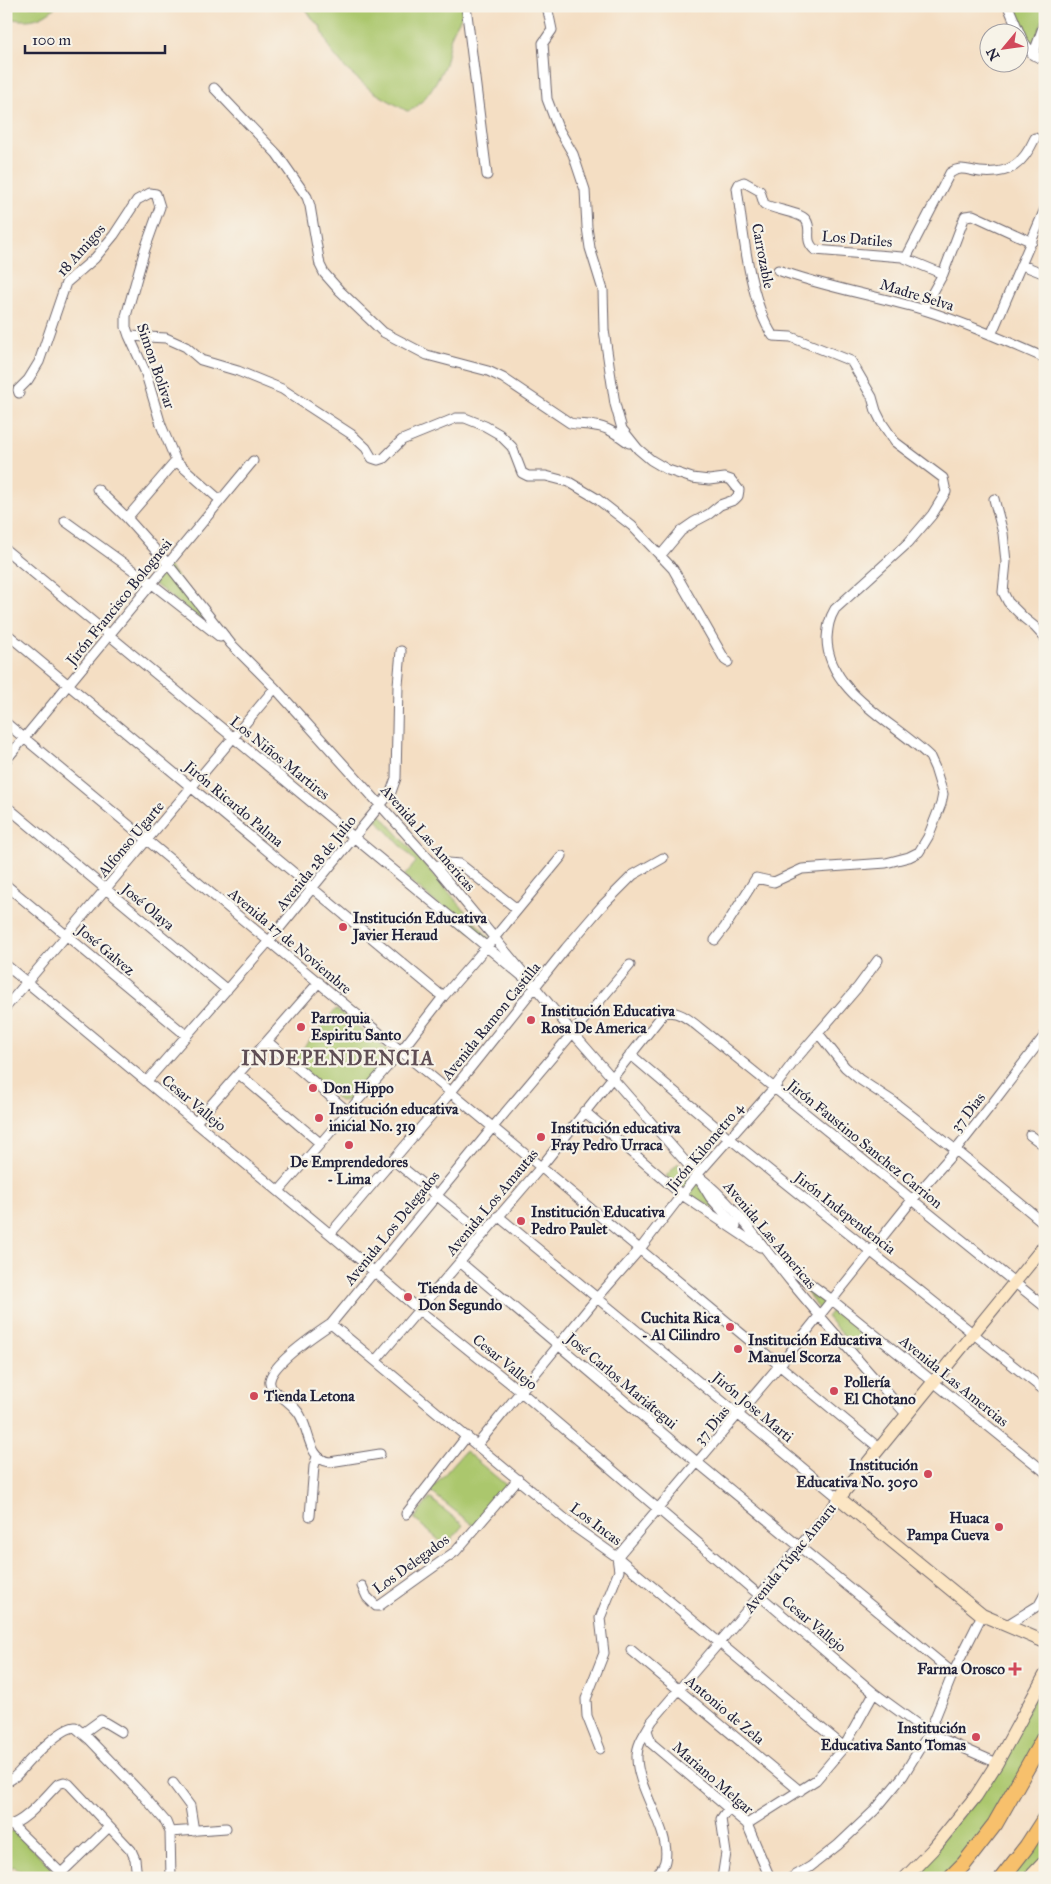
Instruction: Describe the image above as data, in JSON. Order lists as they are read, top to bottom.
{
  "streets": {
    "street": [
      "Los Datiles",
      "18 Amigos",
      "Carrozable",
      "Madre Selva",
      "Simon Bolivar",
      "Jirón Francisco Bolognesi",
      "Los Niños Martires",
      "Jirón Ricardo Palma",
      "Avenida Las Americas",
      "Alfonso Ugarte",
      "Avenida 28 de Julio",
      "José Olaya",
      "Avenida 17 de Noviembre",
      "José Galvez",
      "Avenida Ramon Castilla",
      "Cesar Vallejo",
      "37 Dias",
      "Jirón Faustino Sanchez Carrion",
      "Jirón Kilometro 4",
      "Avenida Los Amautas",
      "Jirón Independencia",
      "Avenida Los Delegados",
      "José Carlos Mariátegui",
      "Avenida Las Amercias",
      "Jirón Jose Marti",
      "Los Incas",
      "Avenida Túpac Amaru",
      "Los Delegados",
      "Antonio de Zela",
      "Mariano Melgar"
    ]
  },
  "crossings": [
    ["Los Datiles", "Carrozable"],
    ["18 Amigos", "Simon Bolivar"],
    ["Simon Bolivar", "Jirón Francisco Bolognesi"],
    ["Jirón Francisco Bolognesi", "Los Niños Martires"],
    ["Jirón Francisco Bolognesi", "Jirón Ricardo Palma"],
    ["Jirón Francisco Bolognesi", "Avenida Las Americas"],
    ["Jirón Francisco Bolognesi", "Avenida 17 de Noviembre"],
    ["Los Niños Martires", "Avenida Las Americas"],
    ["Los Niños Martires", "Alfonso Ugarte"],
    ["Los Niños Martires", "Avenida 28 de Julio"],
    ["Los Niños Martires", "Avenida Ramon Castilla"],
    ["Jirón Ricardo Palma", "Alfonso Ugarte"],
    ["Jirón Ricardo Palma", "Avenida 28 de Julio"],
    ["Avenida Las Americas", "Alfonso Ugarte"],
    ["Avenida Las Americas", "Avenida 28 de Julio"],
    ["Avenida Las Americas", "Avenida Ramon Castilla"],
    ["Avenida Las Americas", "37 Dias"],
    ["Avenida Las Americas", "Jirón Kilometro 4"],
    ["Avenida Las Americas", "Avenida Los Amautas"],
    ["Avenida Las Americas", "Avenida Los Delegados"],
    ["Avenida Las Americas", "Avenida Las Amercias"],
    ["Avenida Las Americas", "Avenida Túpac Amaru"],
    ["Alfonso Ugarte", "José Olaya"],
    ["Alfonso Ugarte", "Avenida 17 de Noviembre"],
    ["Alfonso Ugarte", "José Galvez"],
    ["Alfonso Ugarte", "Cesar Vallejo"],
    ["Avenida 28 de Julio", "José Olaya"],
    ["Avenida 28 de Julio", "Avenida 17 de Noviembre"],
    ["Avenida 28 de Julio", "José Galvez"],
    ["Avenida 28 de Julio", "Cesar Vallejo"],
    ["Avenida 17 de Noviembre", "Avenida Ramon Castilla"],
    ["Avenida 17 de Noviembre", "37 Dias"],
    ["Avenida 17 de Noviembre", "Jirón Kilometro 4"],
    ["Avenida 17 de Noviembre", "Avenida Los Amautas"],
    ["Avenida 17 de Noviembre", "Avenida Los Delegados"],
    ["Avenida 17 de Noviembre", "Avenida Túpac Amaru"],
    ["Avenida Ramon Castilla", "Cesar Vallejo"],
    ["Cesar Vallejo", "37 Dias"],
    ["Cesar Vallejo", "Jirón Kilometro 4"],
    ["Cesar Vallejo", "Avenida Los Amautas"],
    ["Cesar Vallejo", "Avenida Los Delegados"],
    ["Cesar Vallejo", "Avenida Túpac Amaru"],
    ["37 Dias", "Jirón Faustino Sanchez Carrion"],
    ["37 Dias", "Jirón Independencia"],
    ["37 Dias", "José Carlos Mariátegui"],
    ["37 Dias", "Avenida Las Amercias"],
    ["37 Dias", "Jirón Jose Marti"],
    ["37 Dias", "Los Incas"],
    ["Jirón Faustino Sanchez Carrion", "Jirón Kilometro 4"],
    ["Jirón Faustino Sanchez Carrion", "Avenida Los Amautas"],
    ["Jirón Faustino Sanchez Carrion", "Avenida Túpac Amaru"],
    ["Jirón Kilometro 4", "Jirón Independencia"],
    ["Jirón Kilometro 4", "José Carlos Mariátegui"],
    ["Jirón Kilometro 4", "Avenida Las Amercias"],
    ["Jirón Kilometro 4", "Jirón Jose Marti"],
    ["Jirón Kilometro 4", "Los Incas"],
    ["Avenida Los Amautas", "Jirón Independencia"],
    ["Avenida Los Amautas", "José Carlos Mariátegui"],
    ["Avenida Los Amautas", "Avenida Las Amercias"],
    ["Avenida Los Amautas", "Jirón Jose Marti"],
    ["Avenida Los Amautas", "Los Incas"],
    ["Jirón Independencia", "Avenida Túpac Amaru"],
    ["Avenida Los Delegados", "Los Incas"],
    ["José Carlos Mariátegui", "Avenida Túpac Amaru"],
    ["Avenida Las Amercias", "Avenida Túpac Amaru"],
    ["Jirón Jose Marti", "Avenida Túpac Amaru"],
    ["Los Incas", "Avenida Túpac Amaru"],
    ["Los Incas", "Los Delegados"],
    ["Avenida Túpac Amaru", "Antonio de Zela"],
    ["Avenida Túpac Amaru", "Mariano Melgar"]
  ],
  "districts": ["INDEPENDENCIA"],
  "places": {
    "other": [
      "Institución Educativa Javier Heraud",
      "Institución Educativa Rosa De America",
      "Parroquia Espiritu Santo",
      "Don Hippo",
      "Institución educativa inicial No. 319",
      "Institución educativa Fray Pedro Urraca",
      "De Emprendedores - Lima",
      "Institución Educativa Pedro Paulet",
      "Tienda de Don Segundo",
      "Cuchita Rica - Al Cilindro",
      "Institución Educativa Manuel Scorza",
      "Pollería El Chotano",
      "Tienda Letona",
      "Institución Educativa No. 3050",
      "Huaca Pampa Cueva",
      "Institución Educativa Santo Tomas"
    ],
    "health": ["Farma Orosco"]
  },
  "scale_bar": "100 m",
  "north": "bottom left"
}
